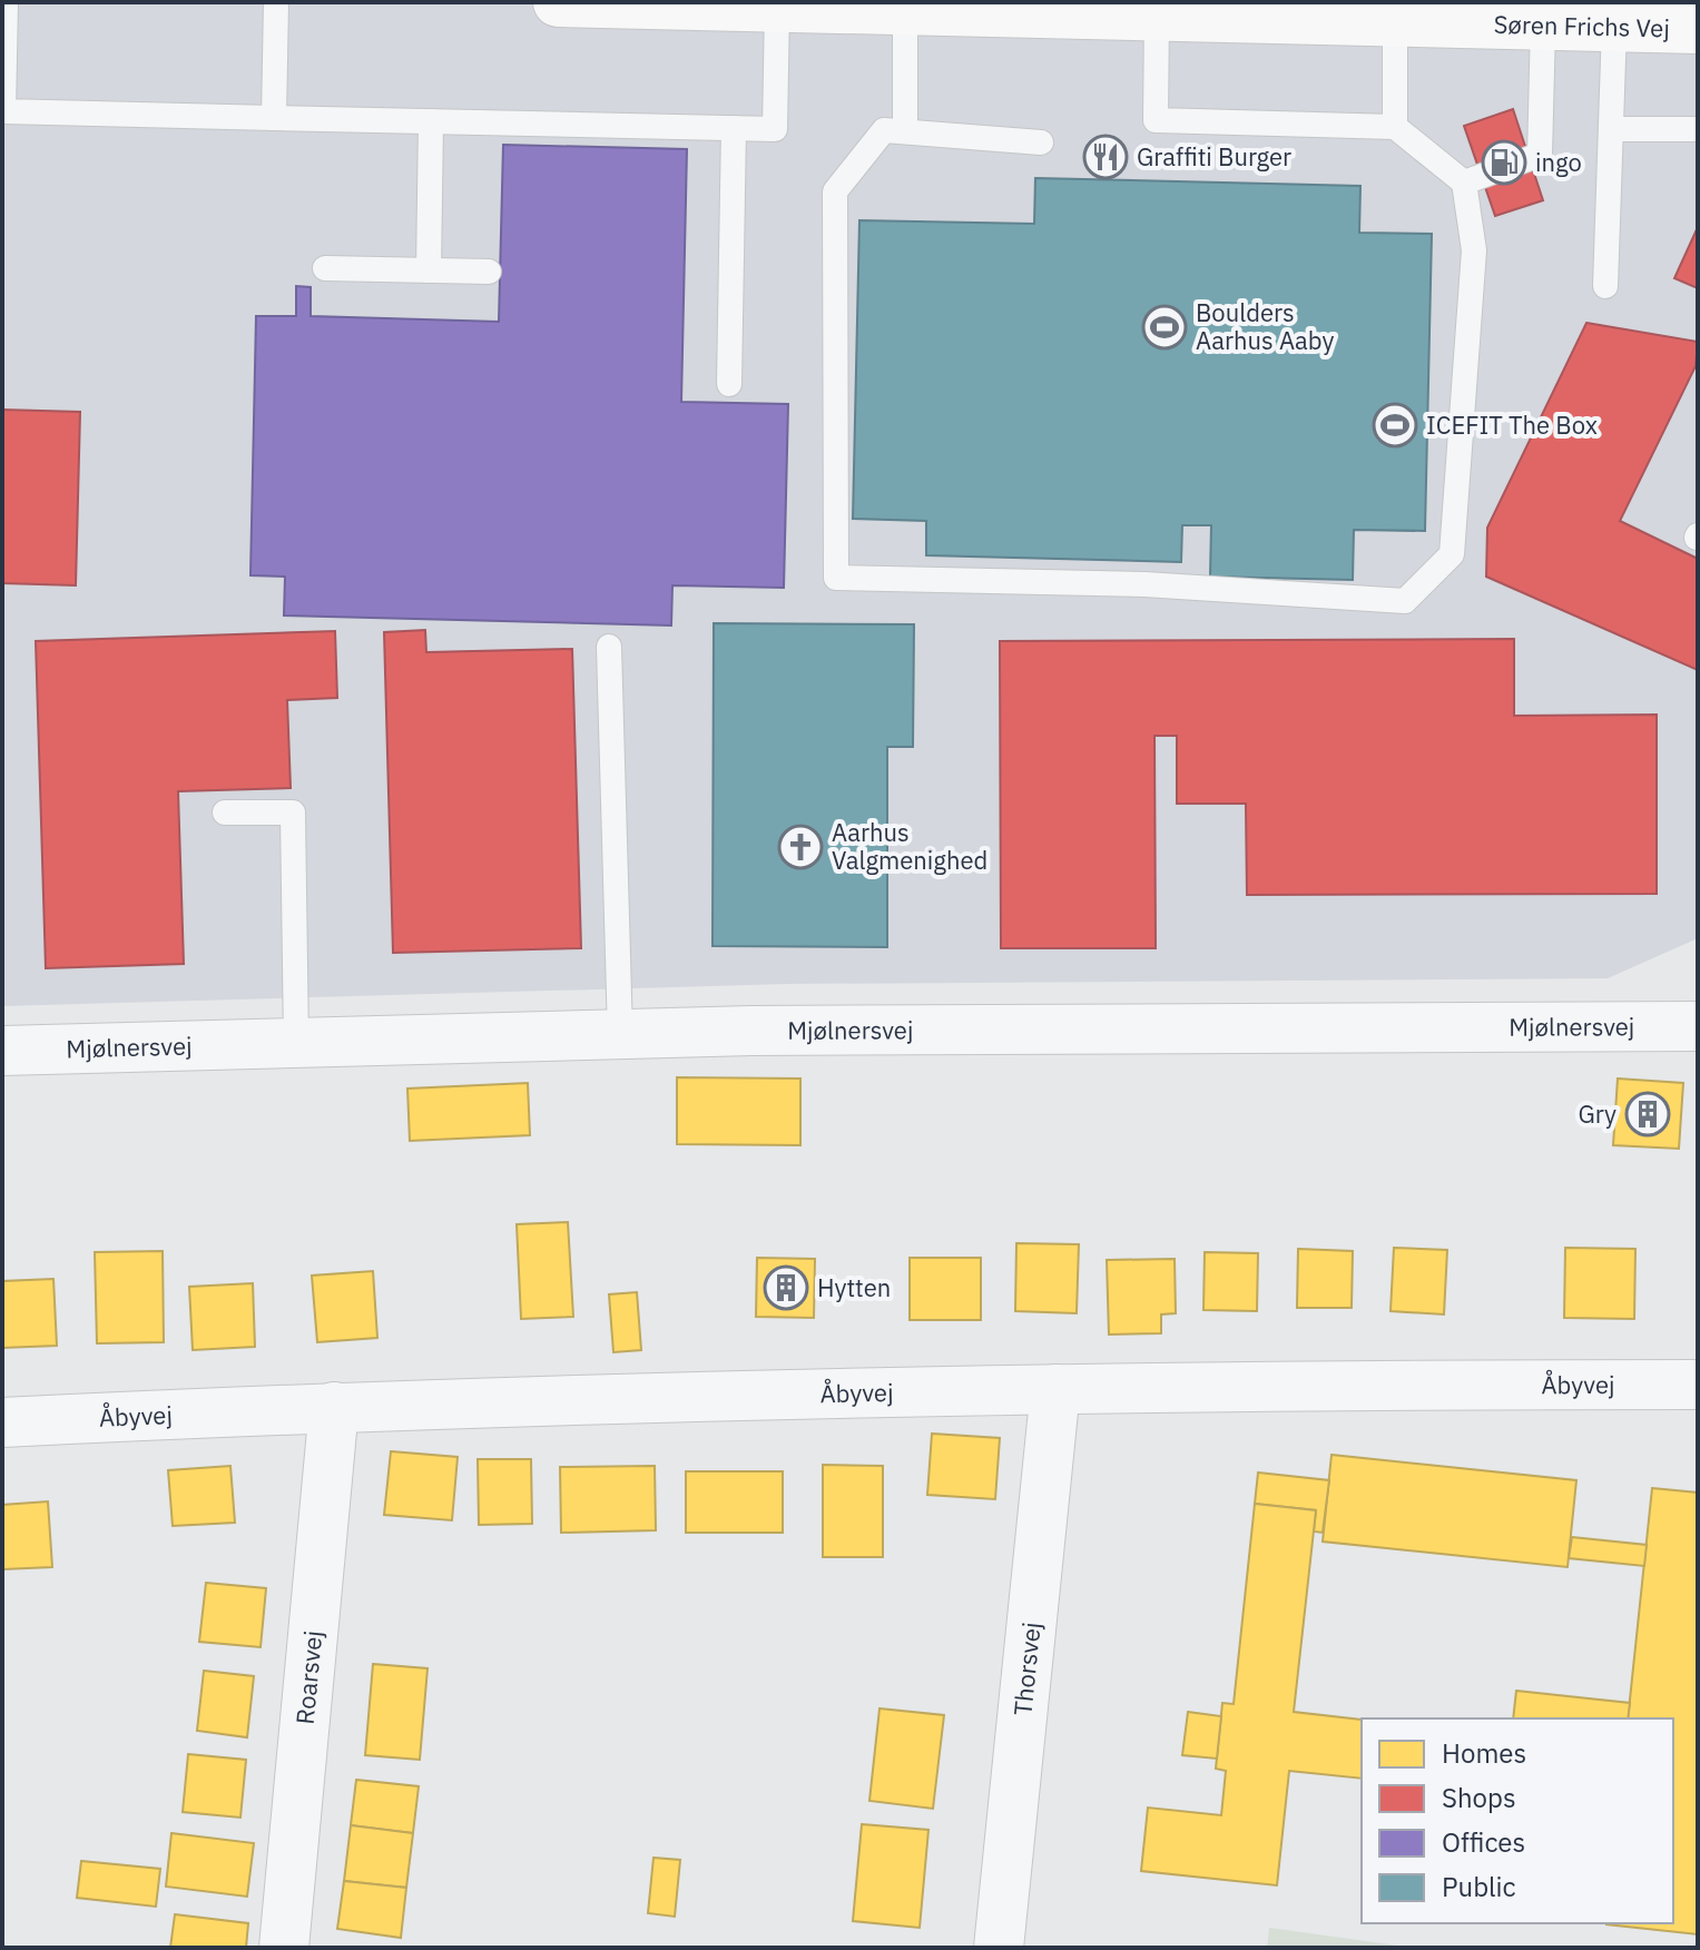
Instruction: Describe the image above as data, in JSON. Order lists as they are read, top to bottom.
{
  "streets": {
    "street": [
      "Søren Frichs Vej",
      "Mjølnersvej",
      "Åbyvej",
      "Thorsvej",
      "Roarsvej"
    ]
  },
  "crossings": [
    ["Åbyvej", "Thorsvej"],
    ["Åbyvej", "Roarsvej"]
  ],
  "places": {
    "restaurant": ["Graffiti Burger"],
    "fuel station": ["ingo"],
    "sports": ["Boulders Aarhus Aaby", "ICEFIT The Box"],
    "church": ["Aarhus Valgmenighed"],
    "building": ["Gry", "Hytten"]
  },
  "legend": [
    "Homes",
    "Shops",
    "Offices",
    "Public"
  ]
}
